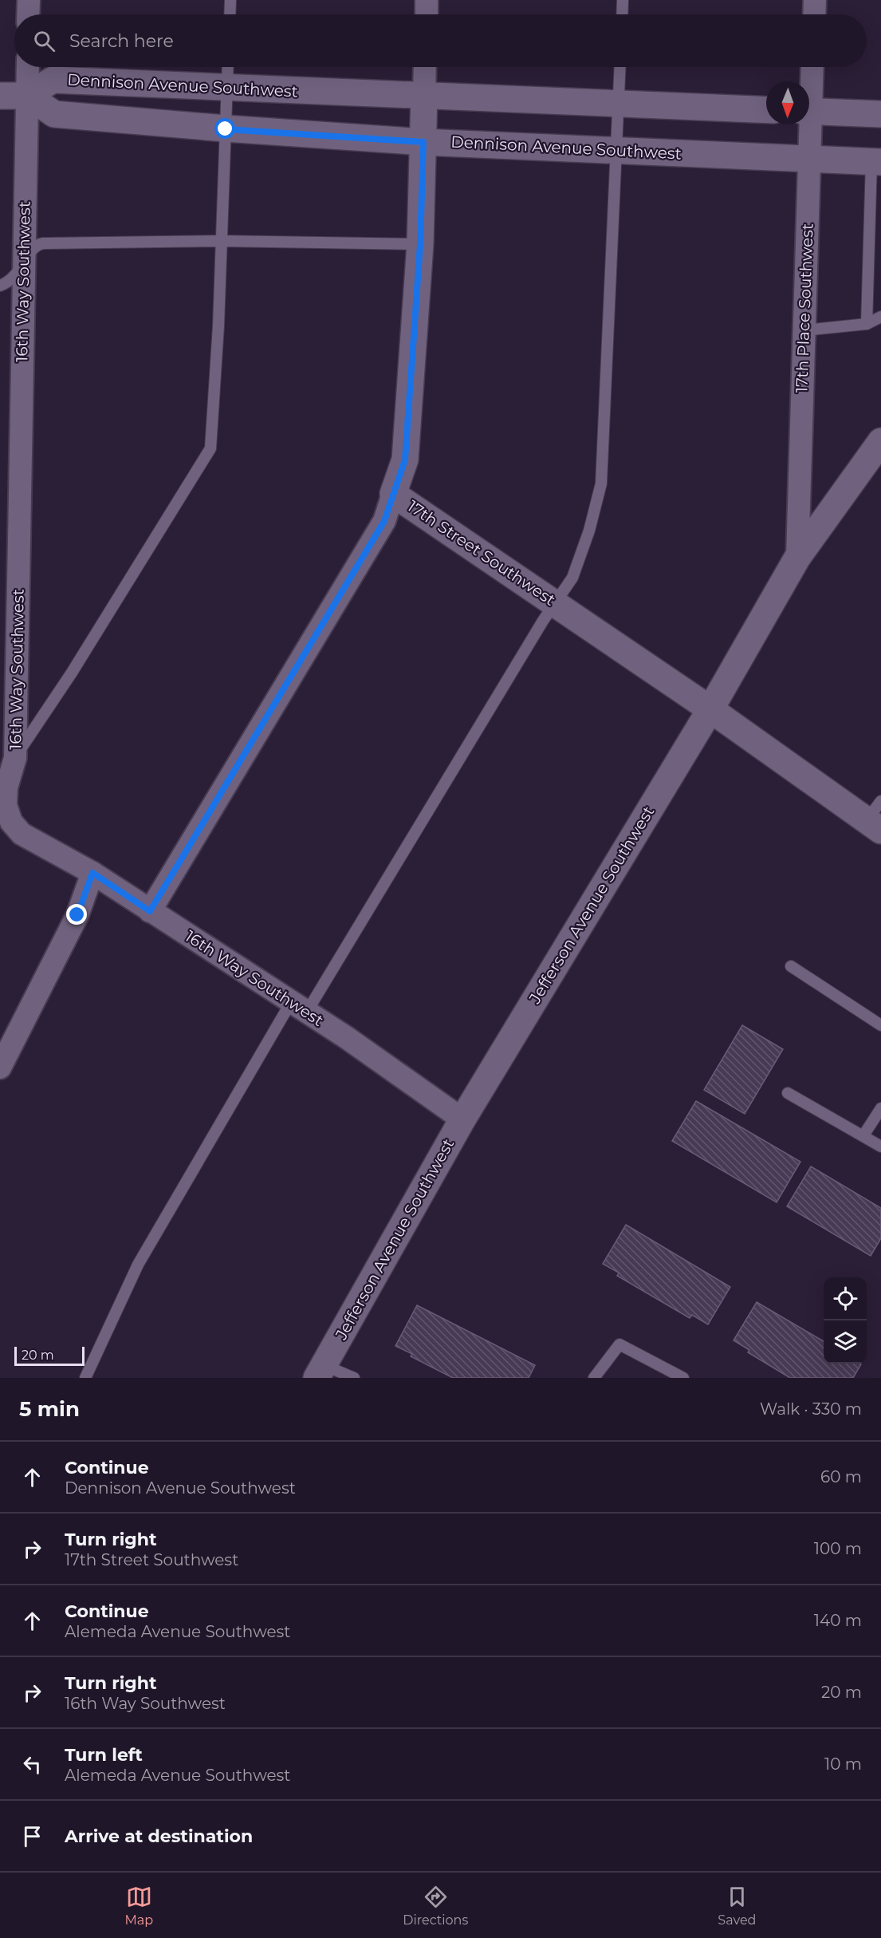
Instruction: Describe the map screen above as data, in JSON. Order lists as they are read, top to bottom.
{
  "streets": {
    "street": [
      "Dennison Avenue Southwest",
      "16th Way Southwest",
      "17th Place Southwest",
      "17th Street Southwest",
      "Jefferson Avenue Southwest"
    ]
  },
  "crossings": [
    ["Dennison Avenue Southwest", "16th Way Southwest"],
    ["Dennison Avenue Southwest", "17th Place Southwest"],
    ["Dennison Avenue Southwest", "17th Street Southwest"],
    ["16th Way Southwest", "Jefferson Avenue Southwest"],
    ["17th Place Southwest", "Jefferson Avenue Southwest"],
    ["17th Street Southwest", "Jefferson Avenue Southwest"]
  ],
  "scale_bar": "20 m",
  "north": "bottom",
  "page": {
    "search": "Search here",
    "scale": "20 m",
    "heading": ["5 min", "Walk · 330 m"],
    "list": [
      ["Continue", "Dennison Avenue Southwest", "60 m"],
      ["Turn right", "17th Street Southwest", "100 m"],
      ["Continue", "Alemeda Avenue Southwest", "140 m"],
      ["Turn right", "16th Way Southwest", "20 m"],
      ["Turn left", "Alemeda Avenue Southwest", "10 m"],
      "Arrive at destination"
    ],
    "nav": ["Map", "Directions", "Saved"]
  }
}
